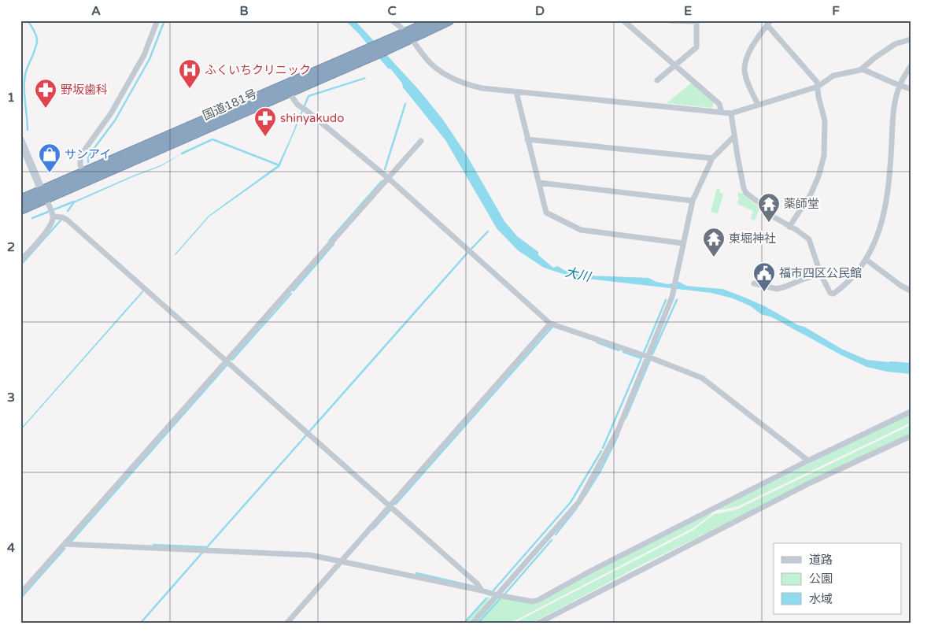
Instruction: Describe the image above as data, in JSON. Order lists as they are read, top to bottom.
{
  "streets": {
    "highway": ["国道181号"]
  },
  "water": ["大川"],
  "places": {
    "hospital": ["ふくいちクリニック"],
    "pharmacy": ["野坂歯科", "shinyakudo"],
    "shop": ["サンアイ"],
    "temple": ["薬師堂", "東堀神社"],
    "public building": ["福市四区公民館"]
  },
  "legend": ["道路", "公園", "水域"],
  "grid": {
    "columns": [
      "A",
      "B",
      "C",
      "D",
      "E",
      "F"
    ],
    "rows": [
      "1",
      "2",
      "3",
      "4"
    ]
  }
}
